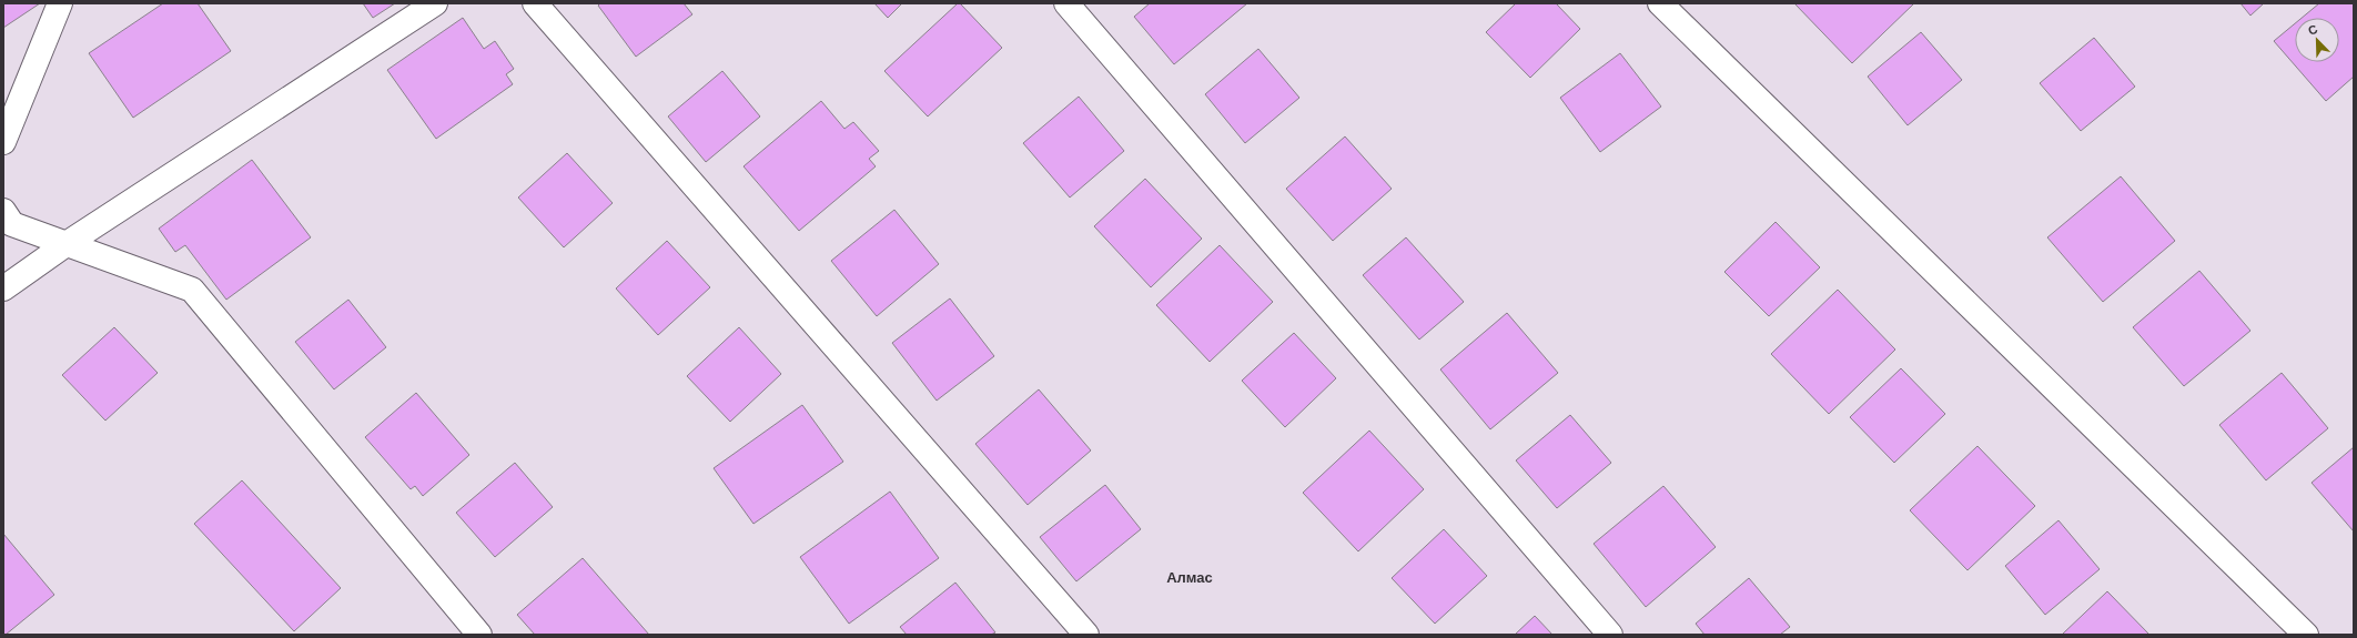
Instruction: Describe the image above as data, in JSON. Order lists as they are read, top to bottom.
{
  "districts": ["Алмас"],
  "north": "top left"
}
